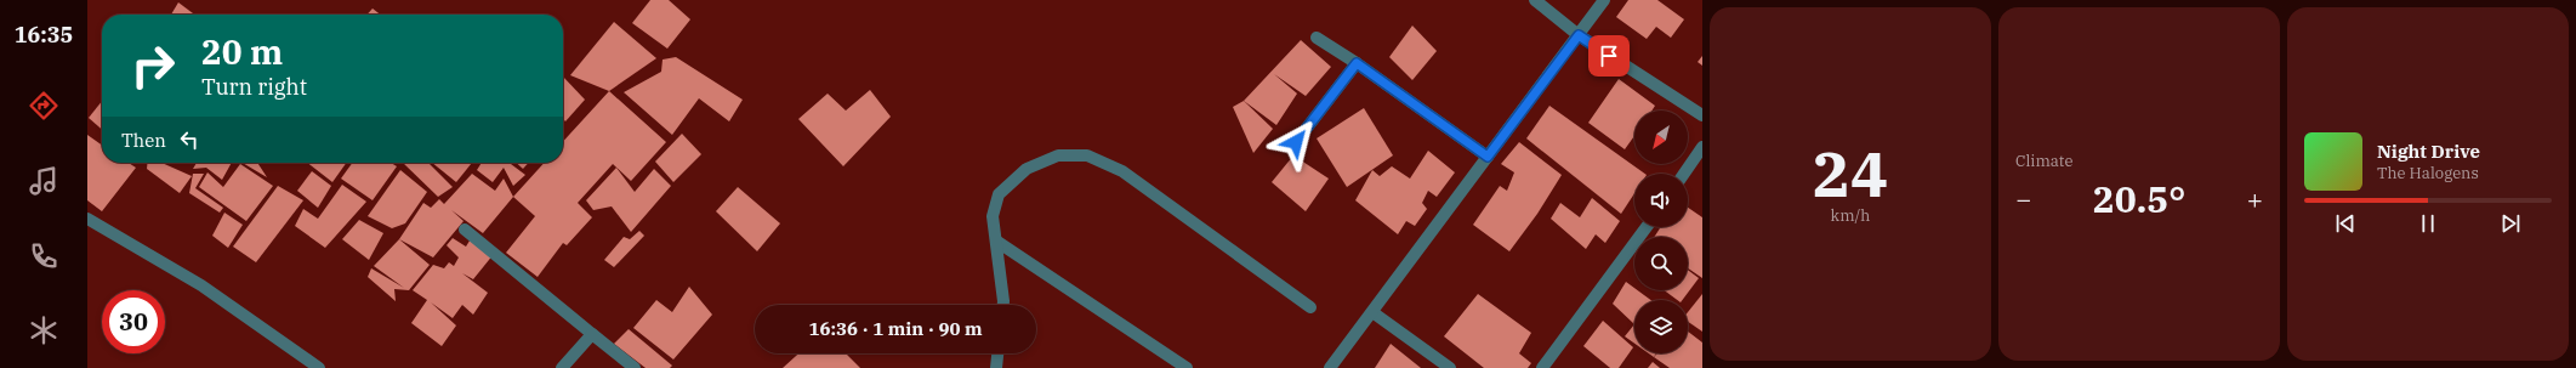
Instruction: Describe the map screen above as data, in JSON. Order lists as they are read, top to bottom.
{
  "north": "bottom left",
  "page": {
    "tabs": "16:35",
    "tile": [
      ["24", "km/h"],
      "Climate"
    ],
    "turn": ["20 m", "Turn right"],
    "then": "Then",
    "song": ["Night Drive", "The Halogens"],
    "heat": ["−", "20.5°", "+"],
    "limit": "30",
    "trip": "16:36 · 1 min · 90 m"
  }
}
